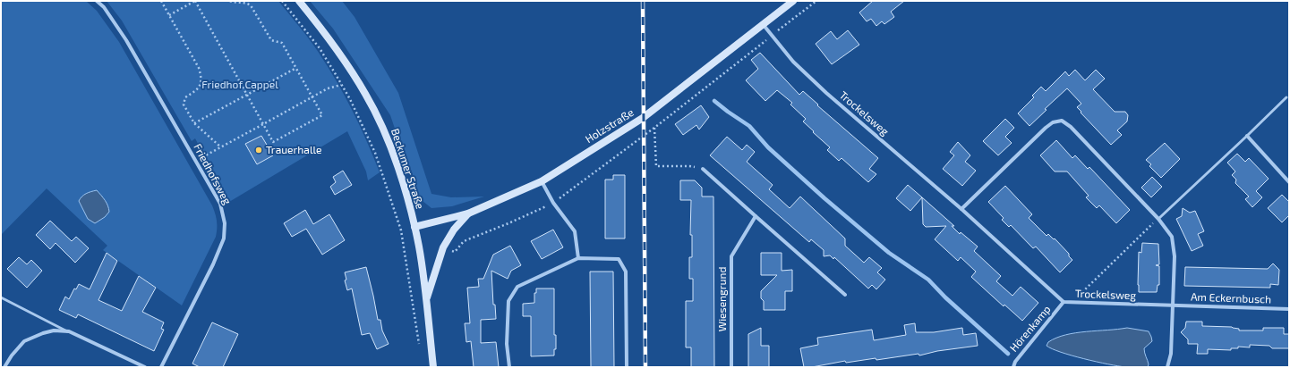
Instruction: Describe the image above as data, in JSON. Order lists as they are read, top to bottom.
{
  "streets": {
    "main road": ["Holzstraße", "Beckumer Straße"],
    "street": [
      "Trockelsweg",
      "Friedhofsweg",
      "Am Eckernbusch",
      "Wiesengrund",
      "Hörenkamp"
    ]
  },
  "crossings": [
    ["Trockelsweg", "Holzstraße"],
    ["Trockelsweg", "Am Eckernbusch"],
    ["Trockelsweg", "Hörenkamp"],
    ["Holzstraße", "Beckumer Straße"]
  ],
  "parks": ["Friedhof Cappel"],
  "places": ["Trauerhalle"]
}
